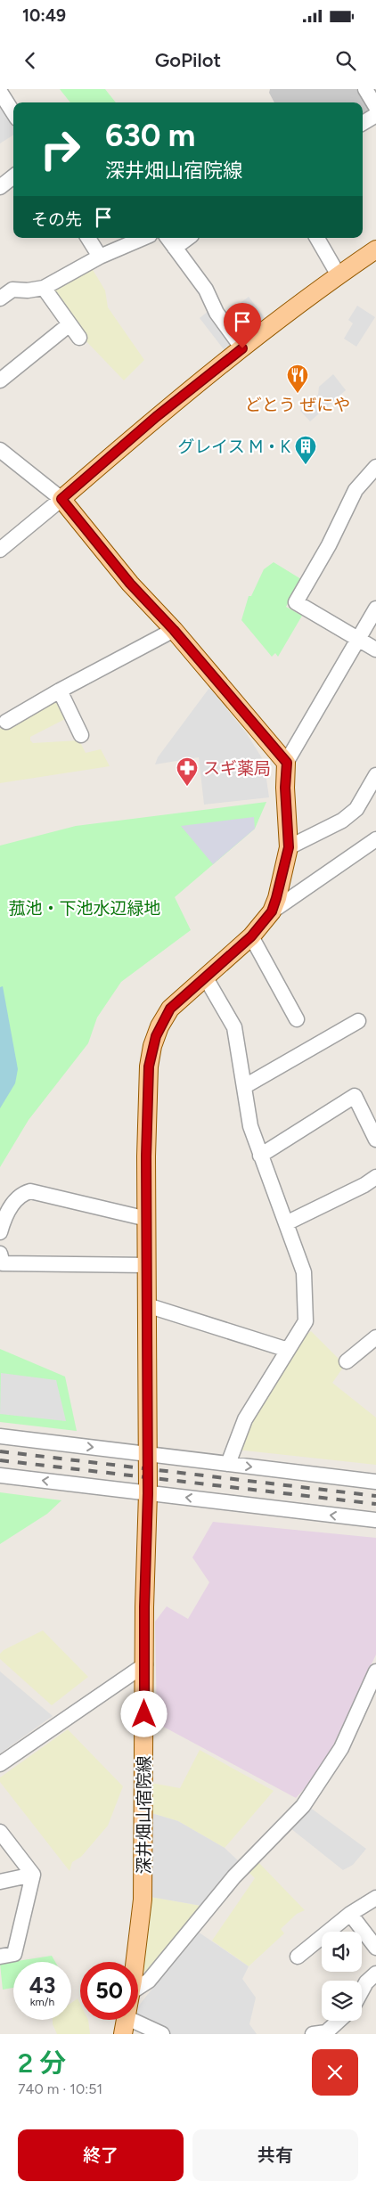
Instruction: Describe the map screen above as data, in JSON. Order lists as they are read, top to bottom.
{
  "streets": {
    "main road": ["深井畑山宿院線"]
  },
  "parks": ["菰池・下池水辺緑地"],
  "places": {
    "restaurant": ["どとう ぜにや"],
    "building": ["グレイス M・K"],
    "pharmacy": ["スギ薬局"]
  },
  "page": {
    "status": "10:49",
    "header": "GoPilot",
    "turn": ["630 m", "深井畑山宿院線"],
    "then": "その先",
    "speed": "43 km/h",
    "limit": "50",
    "heading": ["2 分", "740 m · 10:51"],
    "buttons": ["終了", "共有"]
  }
}
